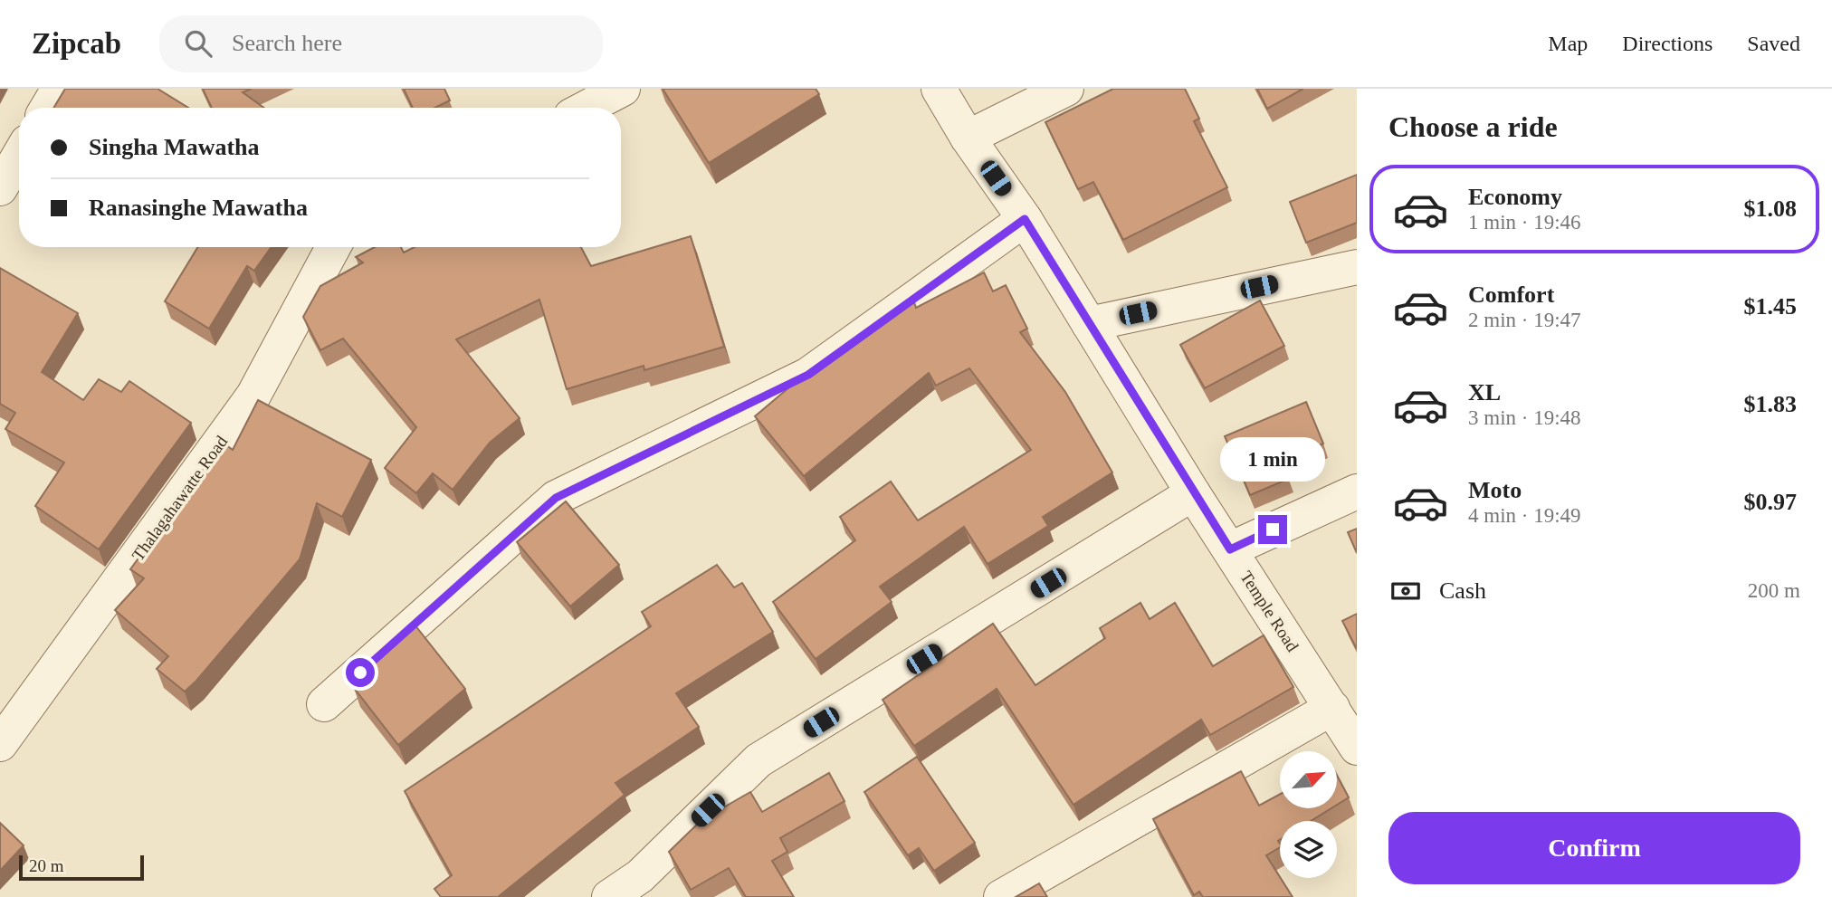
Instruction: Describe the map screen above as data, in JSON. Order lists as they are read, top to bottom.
{
  "streets": {
    "street": ["Thalagahawatte Road", "Temple Road"]
  },
  "scale_bar": "20 m",
  "north": "top right",
  "page": {
    "header": "Zipcab",
    "search": "Search here",
    "nav": ["Map", "Directions", "Saved"],
    "heading": "Choose a ride",
    "banner": ["Singha Mawatha", "Ranasinghe Mawatha"],
    "list": [
      {
        "name": "Economy",
        "note": "1 min · 19:46",
        "value": "$1.08"
      },
      {
        "name": "Comfort",
        "note": "2 min · 19:47",
        "value": "$1.45"
      },
      {
        "name": "XL",
        "note": "3 min · 19:48",
        "value": "$1.83"
      },
      {
        "name": "Moto",
        "note": "4 min · 19:49",
        "value": "$0.97"
      }
    ],
    "bubble": "1 min",
    "pay": ["Cash", "200 m"],
    "buttons": "Confirm",
    "scale": "20 m"
  }
}
